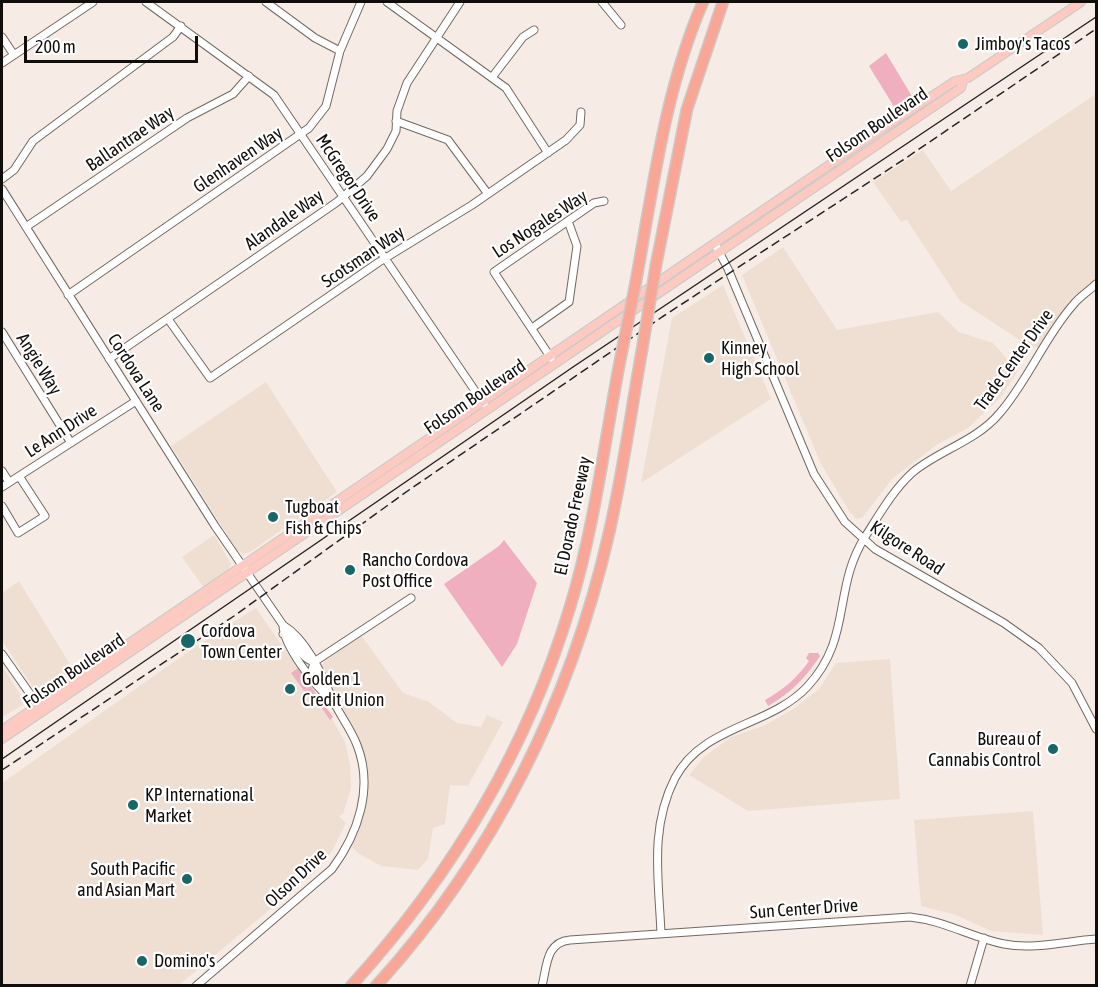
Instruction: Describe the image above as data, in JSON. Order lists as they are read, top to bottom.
{
  "streets": {
    "highway": ["El Dorado Freeway"],
    "main road": ["Folsom Boulevard"],
    "street": [
      "Ballantrae Way",
      "Glenhaven Way",
      "McGregor Drive",
      "Alandale Way",
      "Los Nogales Way",
      "Scotsman Way",
      "Trade Center Drive",
      "Angie Way",
      "Cordova Lane",
      "Le Ann Drive",
      "Kilgore Road",
      "Olson Drive",
      "Sun Center Drive"
    ]
  },
  "crossings": [
    ["Folsom Boulevard", "McGregor Drive"],
    ["Folsom Boulevard", "Los Nogales Way"],
    ["Folsom Boulevard", "Cordova Lane"],
    ["Folsom Boulevard", "Kilgore Road"],
    ["Folsom Boulevard", "Olson Drive"],
    ["Ballantrae Way", "McGregor Drive"],
    ["Ballantrae Way", "Cordova Lane"],
    ["Glenhaven Way", "McGregor Drive"],
    ["Glenhaven Way", "Cordova Lane"],
    ["McGregor Drive", "Alandale Way"],
    ["McGregor Drive", "Scotsman Way"],
    ["Alandale Way", "Scotsman Way"],
    ["Alandale Way", "Cordova Lane"],
    ["Trade Center Drive", "Kilgore Road"],
    ["Trade Center Drive", "Sun Center Drive"],
    ["Angie Way", "Le Ann Drive"],
    ["Cordova Lane", "Le Ann Drive"],
    ["Cordova Lane", "Olson Drive"]
  ],
  "places": [
    "Jimboy's Tacos",
    "Kinney High School",
    "Tugboat Fish & Chips",
    "Rancho Cordova Post Office",
    "Cordova Town Center",
    "Golden 1 Credit Union",
    "Bureau of Cannabis Control",
    "KP International Market",
    "South Pacific and Asian Mart",
    "Domino's"
  ],
  "scale_bar": "200 m"
}
